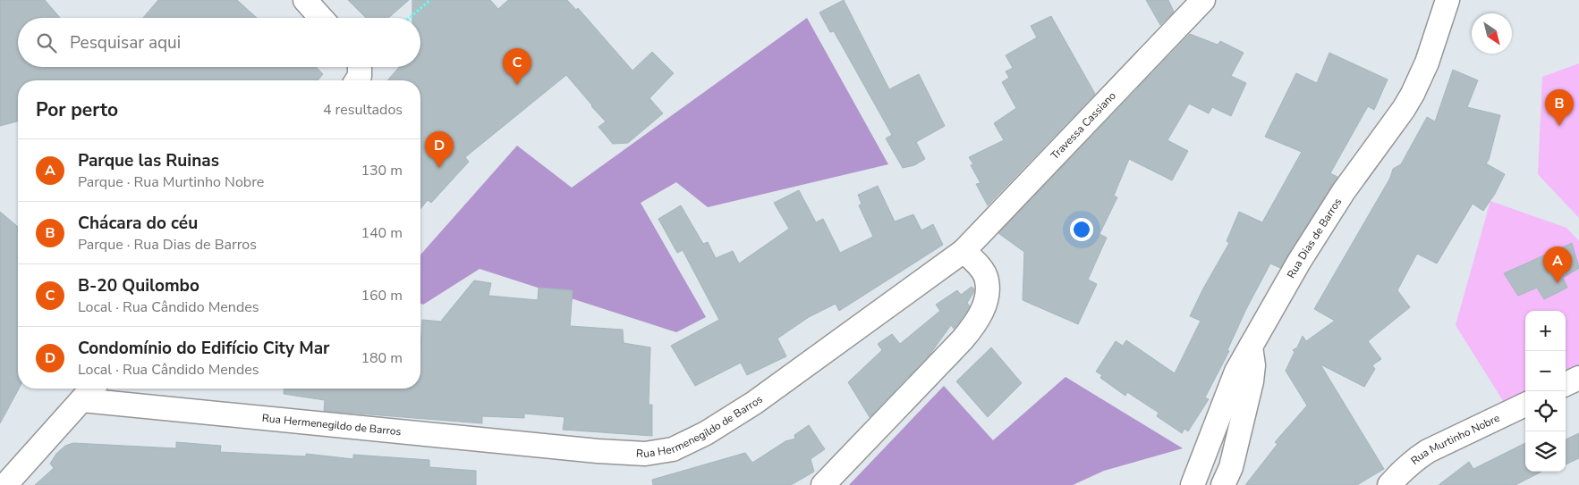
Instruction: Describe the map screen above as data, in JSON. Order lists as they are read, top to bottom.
{
  "streets": {
    "street": [
      "Travessa Cassiano",
      "Rua Dias de Barros",
      "Rua Hermenegildo de Barros",
      "Rua Murtinho Nobre"
    ]
  },
  "crossings": [
    ["Travessa Cassiano", "Rua Hermenegildo de Barros"]
  ],
  "north": "bottom right",
  "page": {
    "search": "Pesquisar aqui",
    "pins": [
      "C",
      "B",
      "D",
      "A"
    ],
    "heading": ["Por perto", "4 resultados"],
    "list": [
      {
        "mark": "A",
        "name": "Parque las Ruinas",
        "note": "Parque · Rua Murtinho Nobre",
        "value": "130 m"
      },
      {
        "mark": "B",
        "name": "Chácara do céu",
        "note": "Parque · Rua Dias de Barros",
        "value": "140 m"
      },
      {
        "mark": "C",
        "name": "B-20 Quilombo",
        "note": "Local · Rua Cândido Mendes",
        "value": "160 m"
      },
      {
        "mark": "D",
        "name": "Condomínio do Edifício City Mar",
        "note": "Local · Rua Cândido Mendes",
        "value": "180 m"
      }
    ],
    "map_buttons": ["+", "−"]
  }
}
